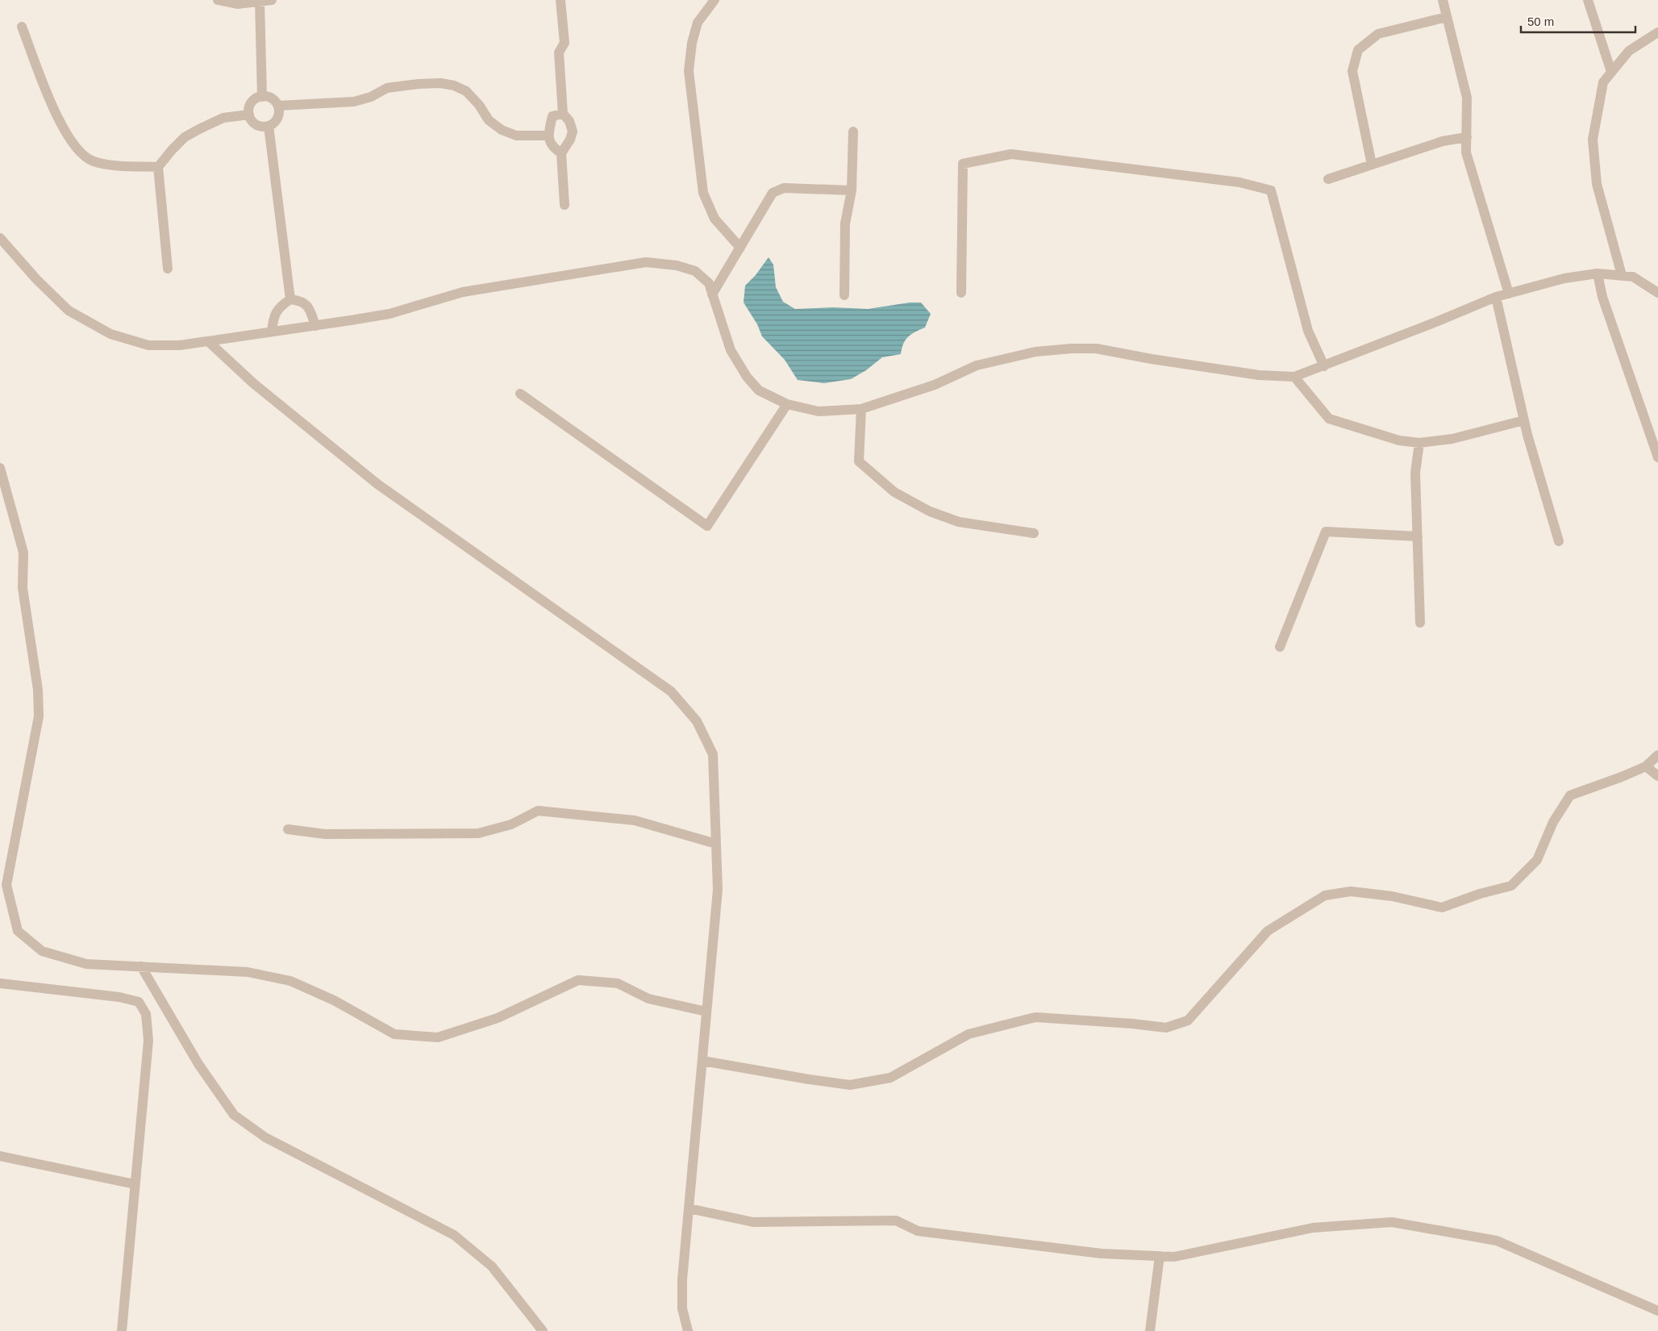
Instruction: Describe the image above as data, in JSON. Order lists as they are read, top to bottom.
{
  "scale_bar": "50 m"
}
